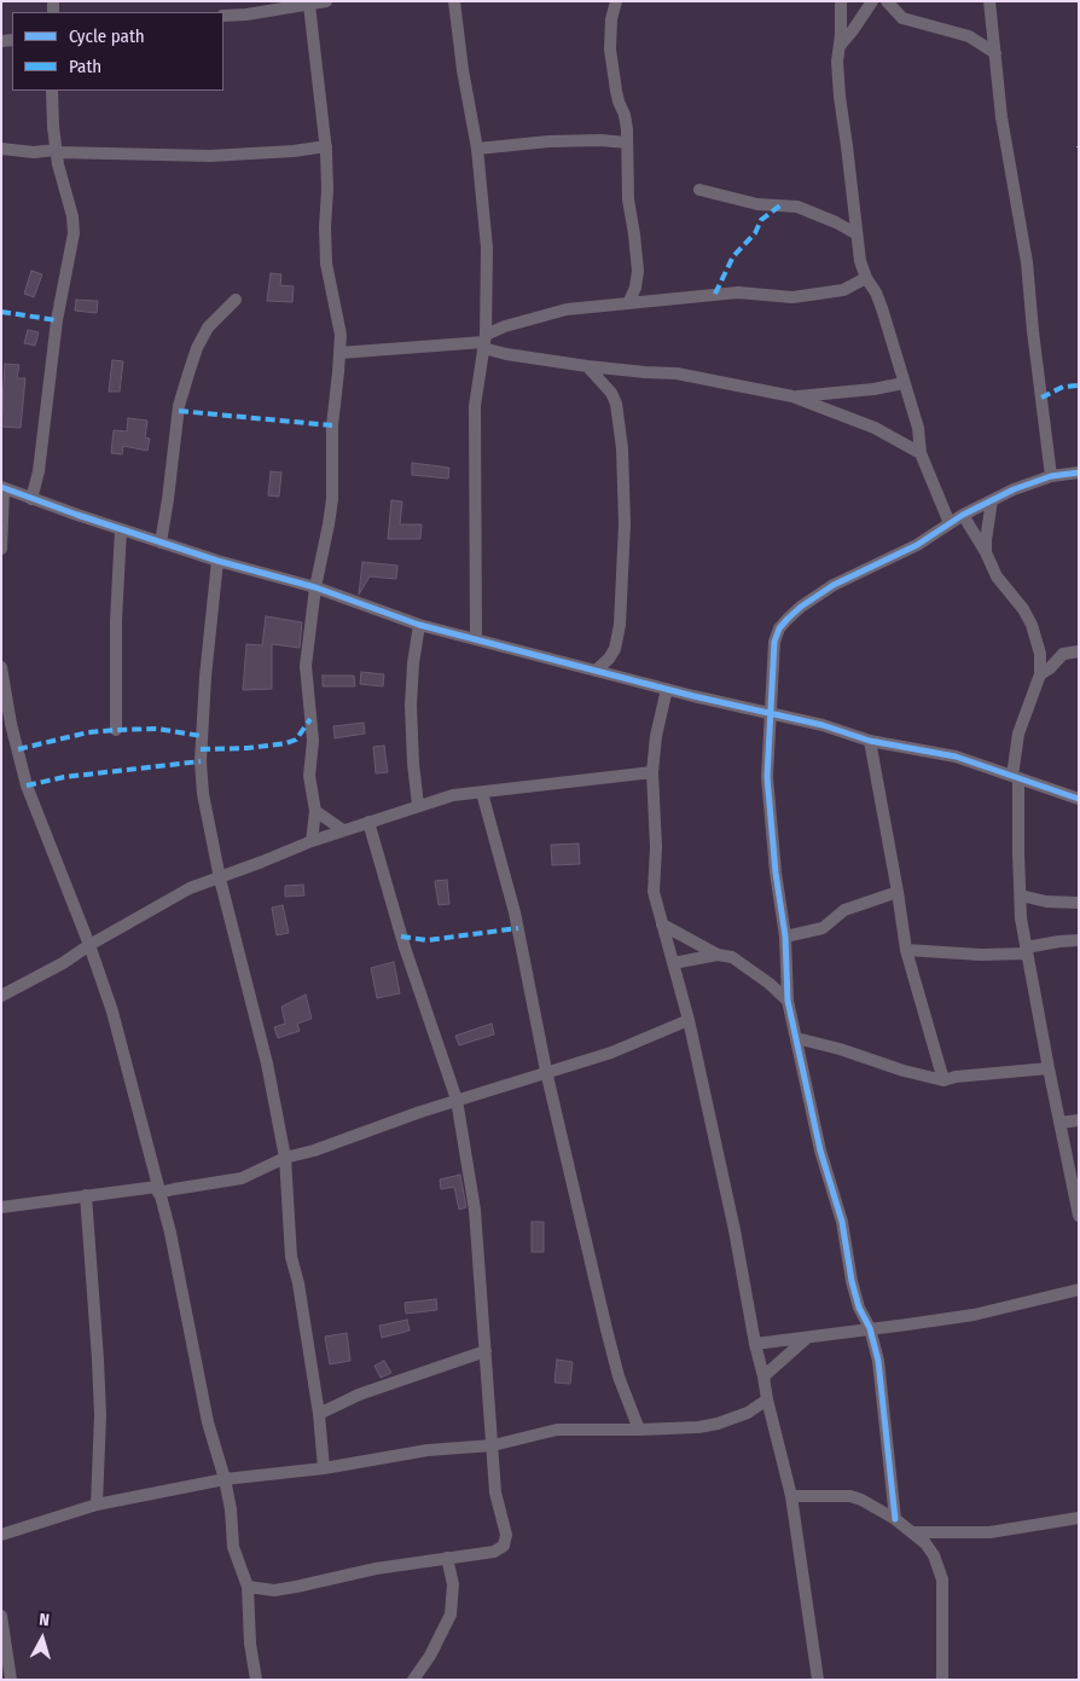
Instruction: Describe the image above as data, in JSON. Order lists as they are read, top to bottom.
{
  "legend": ["Cycle path", "Path"],
  "north": "top"
}
